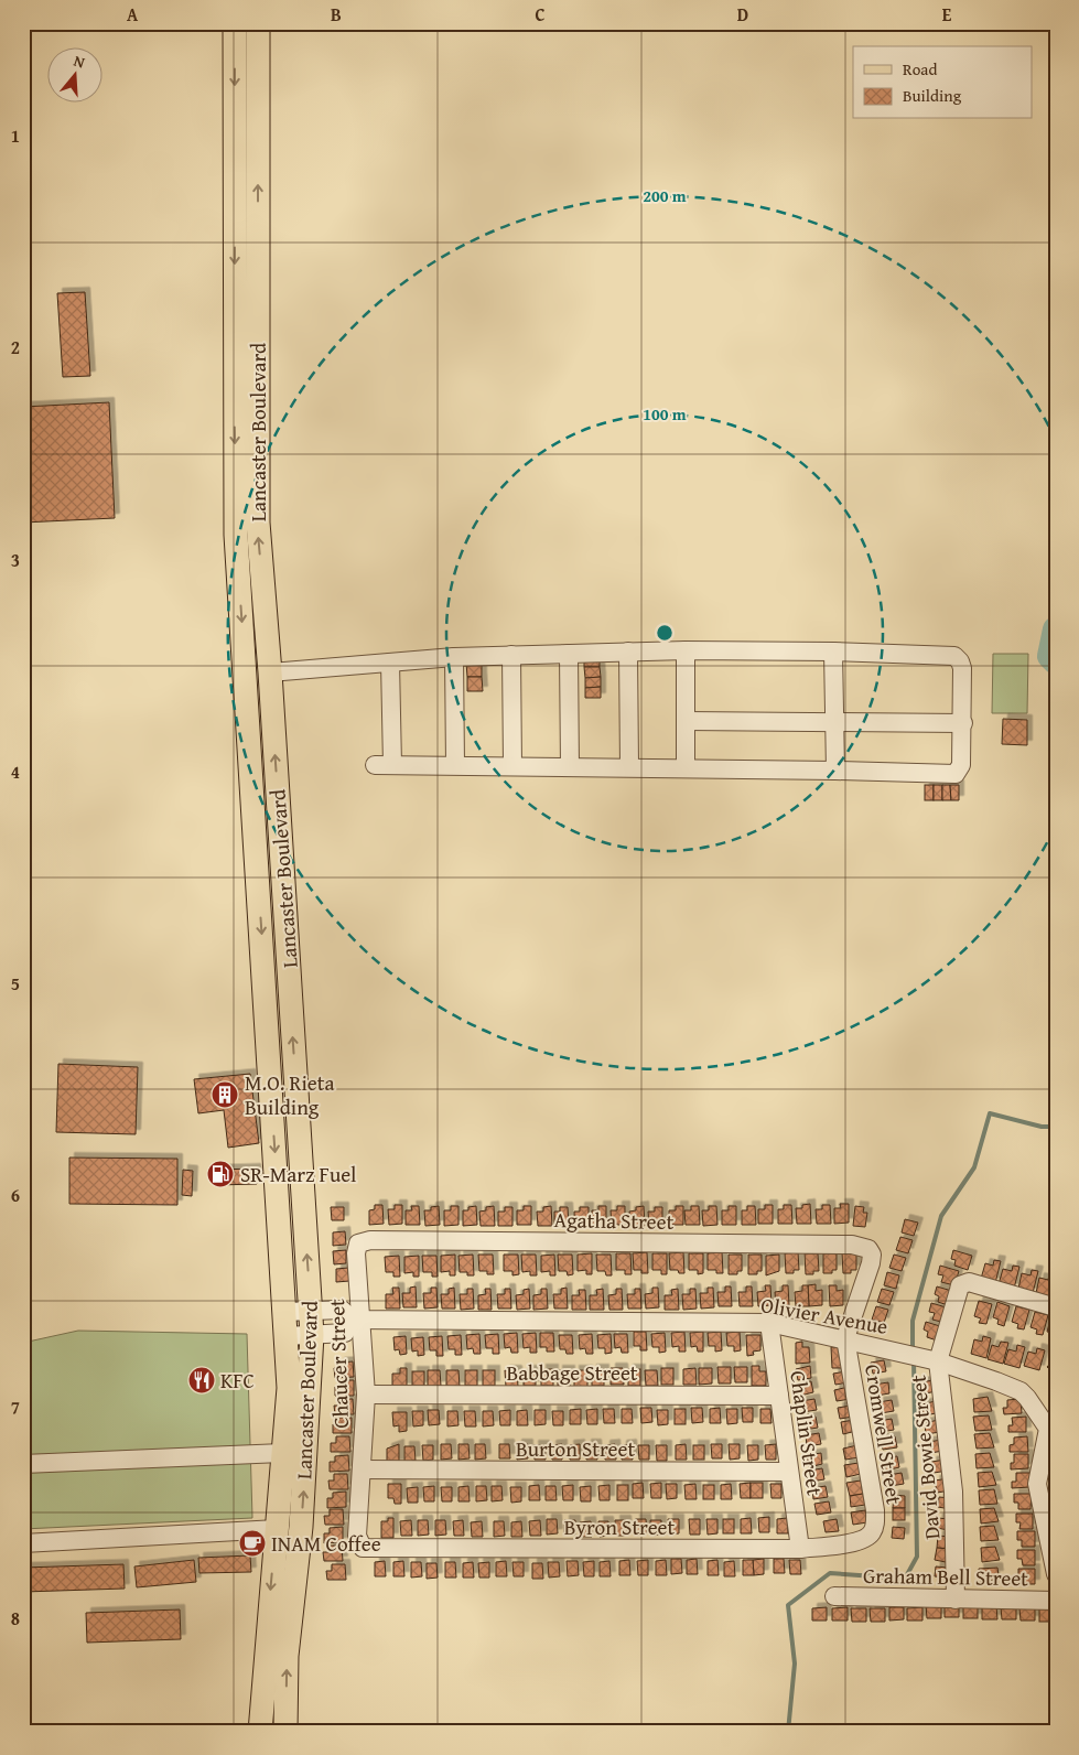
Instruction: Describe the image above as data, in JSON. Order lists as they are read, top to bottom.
{
  "streets": {
    "main road": ["Lancaster Boulevard"],
    "street": [
      "Agatha Street",
      "Olivier Avenue",
      "Chaucer Street",
      "Babbage Street",
      "Chaplin Street",
      "Cromwell Street",
      "Burton Street",
      "David Bowie Street",
      "Byron Street",
      "Graham Bell Street"
    ]
  },
  "crossings": [
    ["Lancaster Boulevard", "Olivier Avenue"],
    ["Agatha Street", "Chaucer Street"],
    ["Agatha Street", "Cromwell Street"],
    ["Olivier Avenue", "Chaucer Street"],
    ["Olivier Avenue", "Chaplin Street"],
    ["Olivier Avenue", "Cromwell Street"],
    ["Olivier Avenue", "David Bowie Street"],
    ["Chaucer Street", "Babbage Street"],
    ["Chaucer Street", "Burton Street"],
    ["Chaucer Street", "Byron Street"],
    ["Babbage Street", "Chaplin Street"],
    ["Chaplin Street", "Burton Street"],
    ["Chaplin Street", "Byron Street"],
    ["Cromwell Street", "Byron Street"],
    ["David Bowie Street", "Graham Bell Street"]
  ],
  "places": {
    "building": ["M.O. Rieta Building"],
    "fuel station": ["SR-Marz Fuel"],
    "restaurant": ["KFC"],
    "cafe": ["INAM Coffee"]
  },
  "legend": ["Road", "Building"],
  "north": "top",
  "grid": {
    "columns": [
      "A",
      "B",
      "C",
      "D",
      "E"
    ],
    "rows": [
      "1",
      "2",
      "3",
      "4",
      "5",
      "6",
      "7",
      "8"
    ]
  },
  "rings": ["200 m", "100 m"]
}
